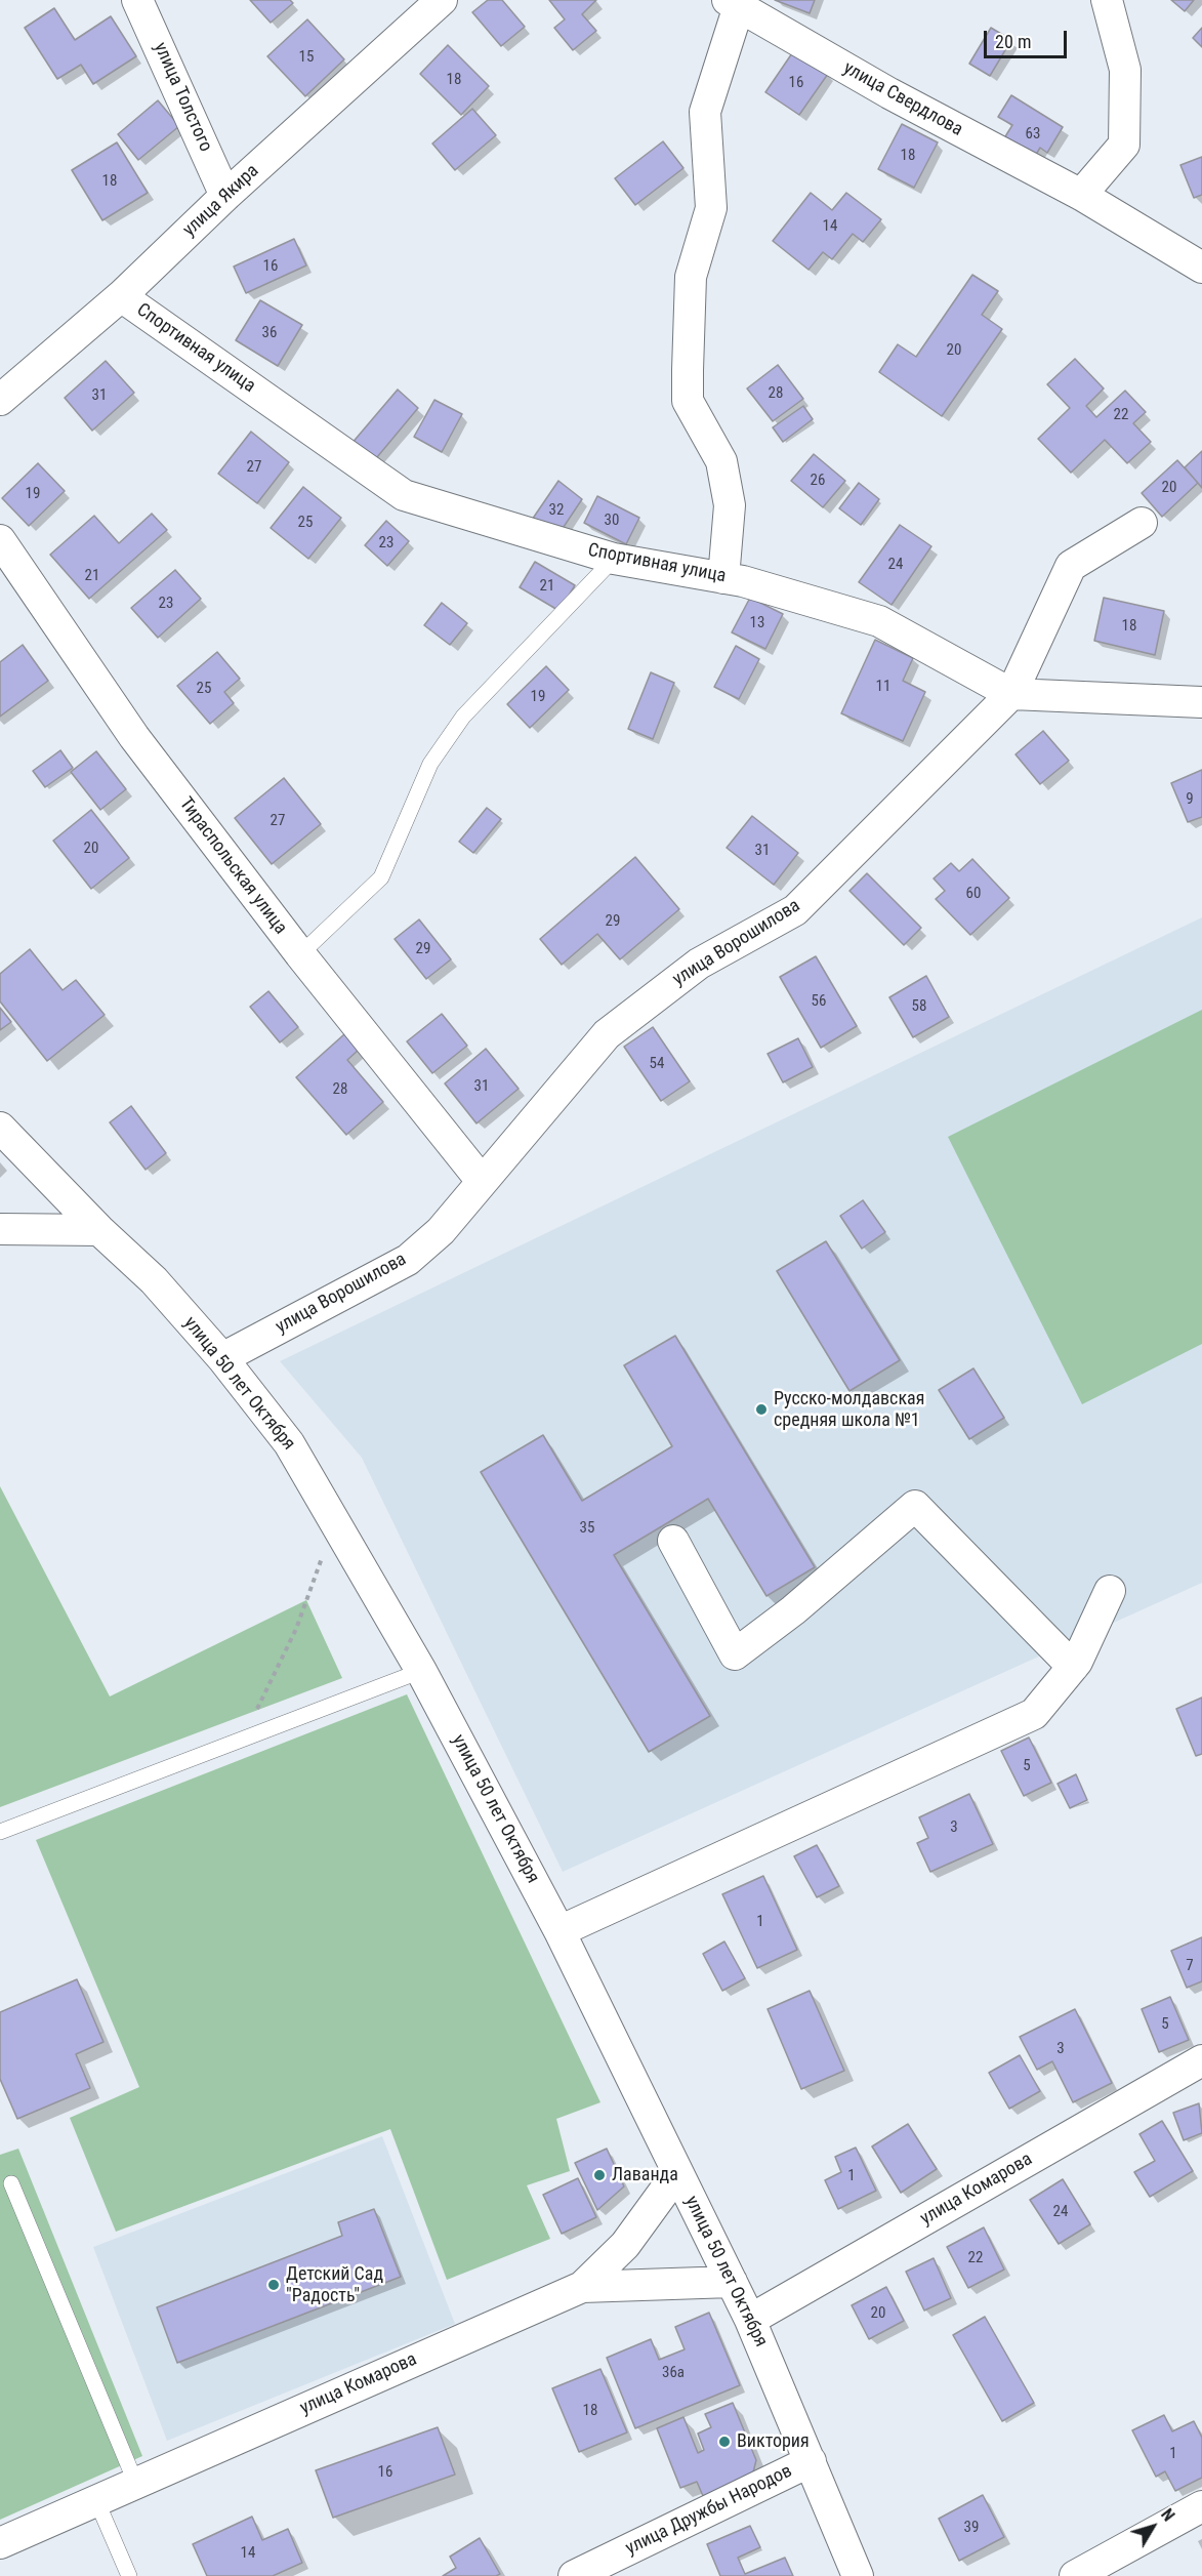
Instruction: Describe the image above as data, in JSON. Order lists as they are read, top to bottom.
{
  "streets": {
    "street": [
      "улица Толстого",
      "улица Свердлова",
      "улица Якира",
      "Спортивная улица",
      "Тираспольская улица",
      "улица Ворошилова",
      "улица 50 лет Октября",
      "улица Комарова",
      "улица Дружбы Народов"
    ]
  },
  "crossings": [
    ["улица Толстого", "улица Якира"],
    ["улица Якира", "Спортивная улица"],
    ["Спортивная улица", "улица Ворошилова"],
    ["Тираспольская улица", "улица Ворошилова"],
    ["улица Ворошилова", "улица 50 лет Октября"],
    ["улица 50 лет Октября", "улица Комарова"],
    ["улица 50 лет Октября", "улица Дружбы Народов"]
  ],
  "places": [
    "Русско-молдавская средняя школа №1",
    "Лаванда",
    "Детский Сад \"Радость\"",
    "Виктория"
  ],
  "house_numbers": [
    "15",
    "18",
    "16",
    "63",
    "18",
    "18",
    "14",
    "16",
    "36",
    "20",
    "28",
    "31",
    "22",
    "27",
    "26",
    "20",
    "19",
    "32",
    "30",
    "25",
    "23",
    "24",
    "21",
    "21",
    "23",
    "13",
    "18",
    "11",
    "25",
    "19",
    "9",
    "27",
    "20",
    "31",
    "60",
    "29",
    "29",
    "56",
    "58",
    "54",
    "31",
    "28",
    "35",
    "5",
    "3",
    "1",
    "7",
    "5",
    "3",
    "1",
    "24",
    "22",
    "20",
    "36а",
    "18",
    "1",
    "16",
    "39",
    "14"
  ],
  "scale_bar": "20 m",
  "north": "top right"
}
